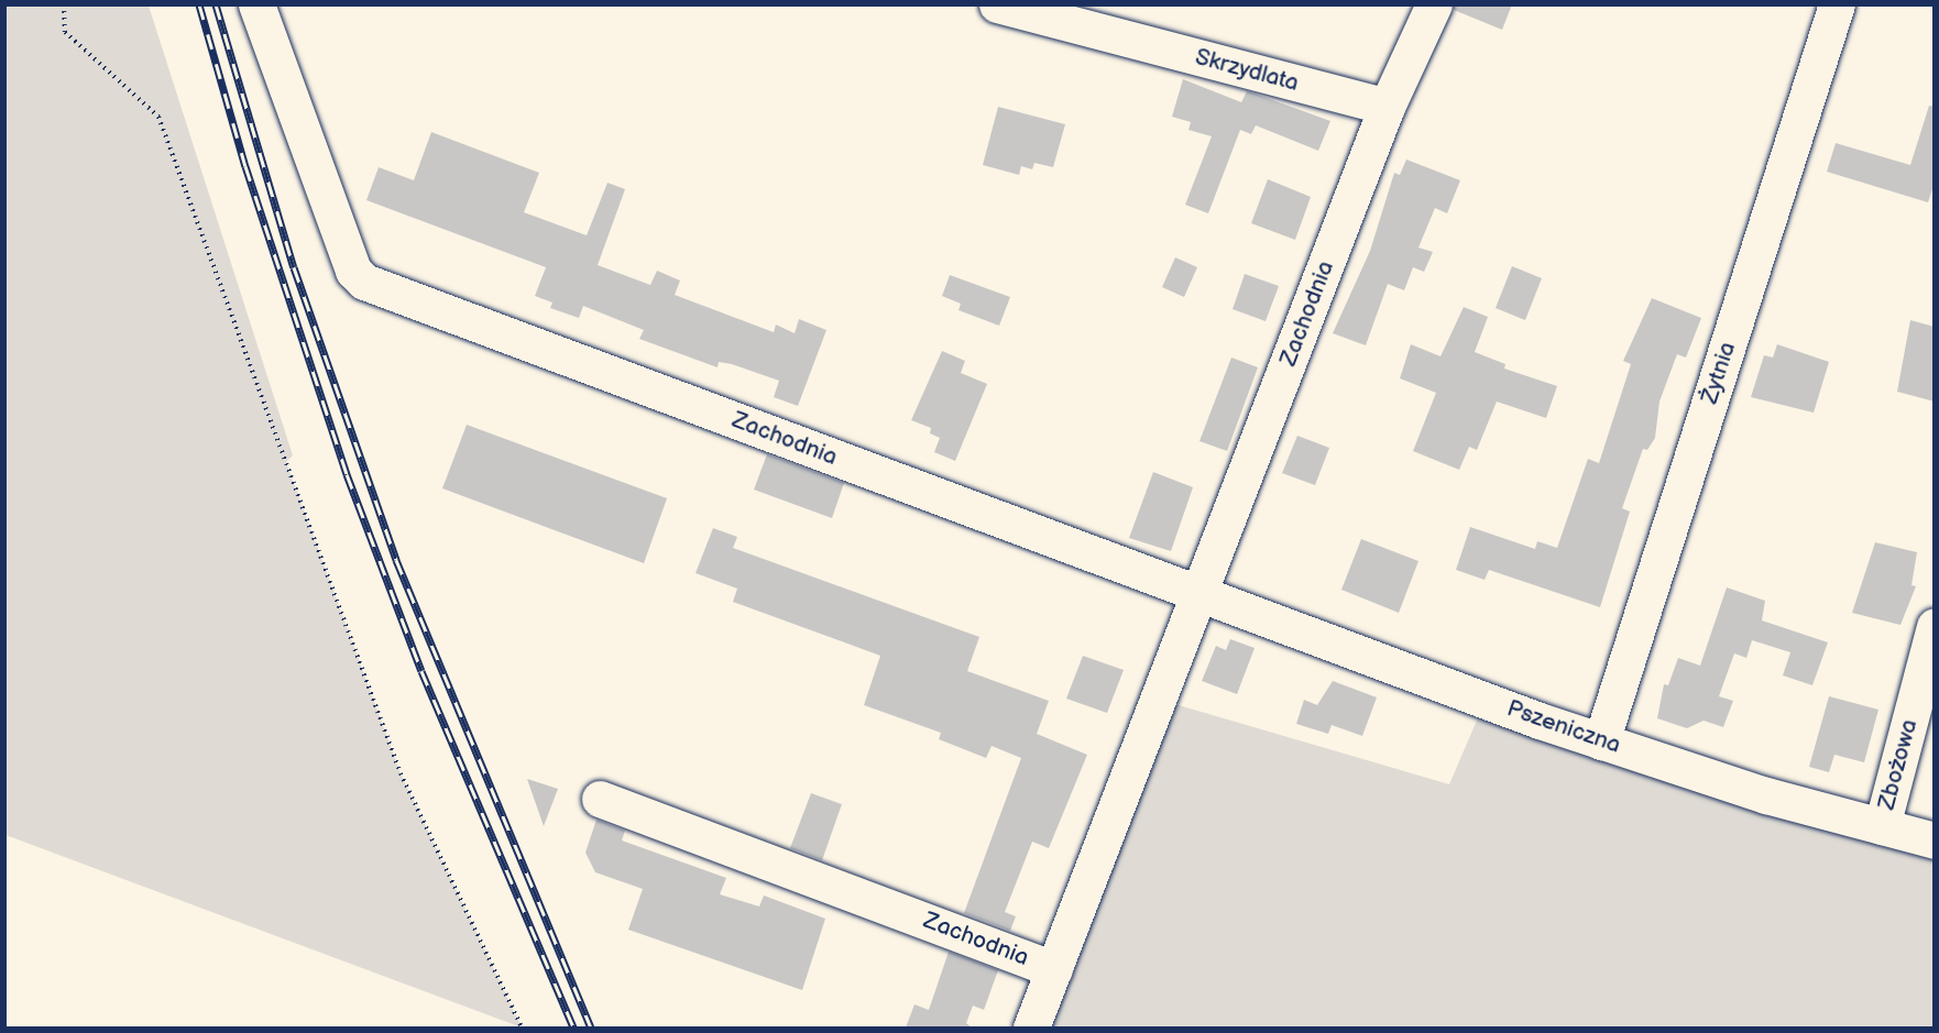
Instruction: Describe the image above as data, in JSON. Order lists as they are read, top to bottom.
{
  "streets": {
    "street": [
      "Skrzydlata",
      "Zachodnia",
      "Żytnia",
      "Pszeniczna",
      "Zbożowa"
    ]
  },
  "crossings": [
    ["Skrzydlata", "Zachodnia"],
    ["Zachodnia", "Pszeniczna"],
    ["Żytnia", "Pszeniczna"],
    ["Pszeniczna", "Zbożowa"]
  ]
}
